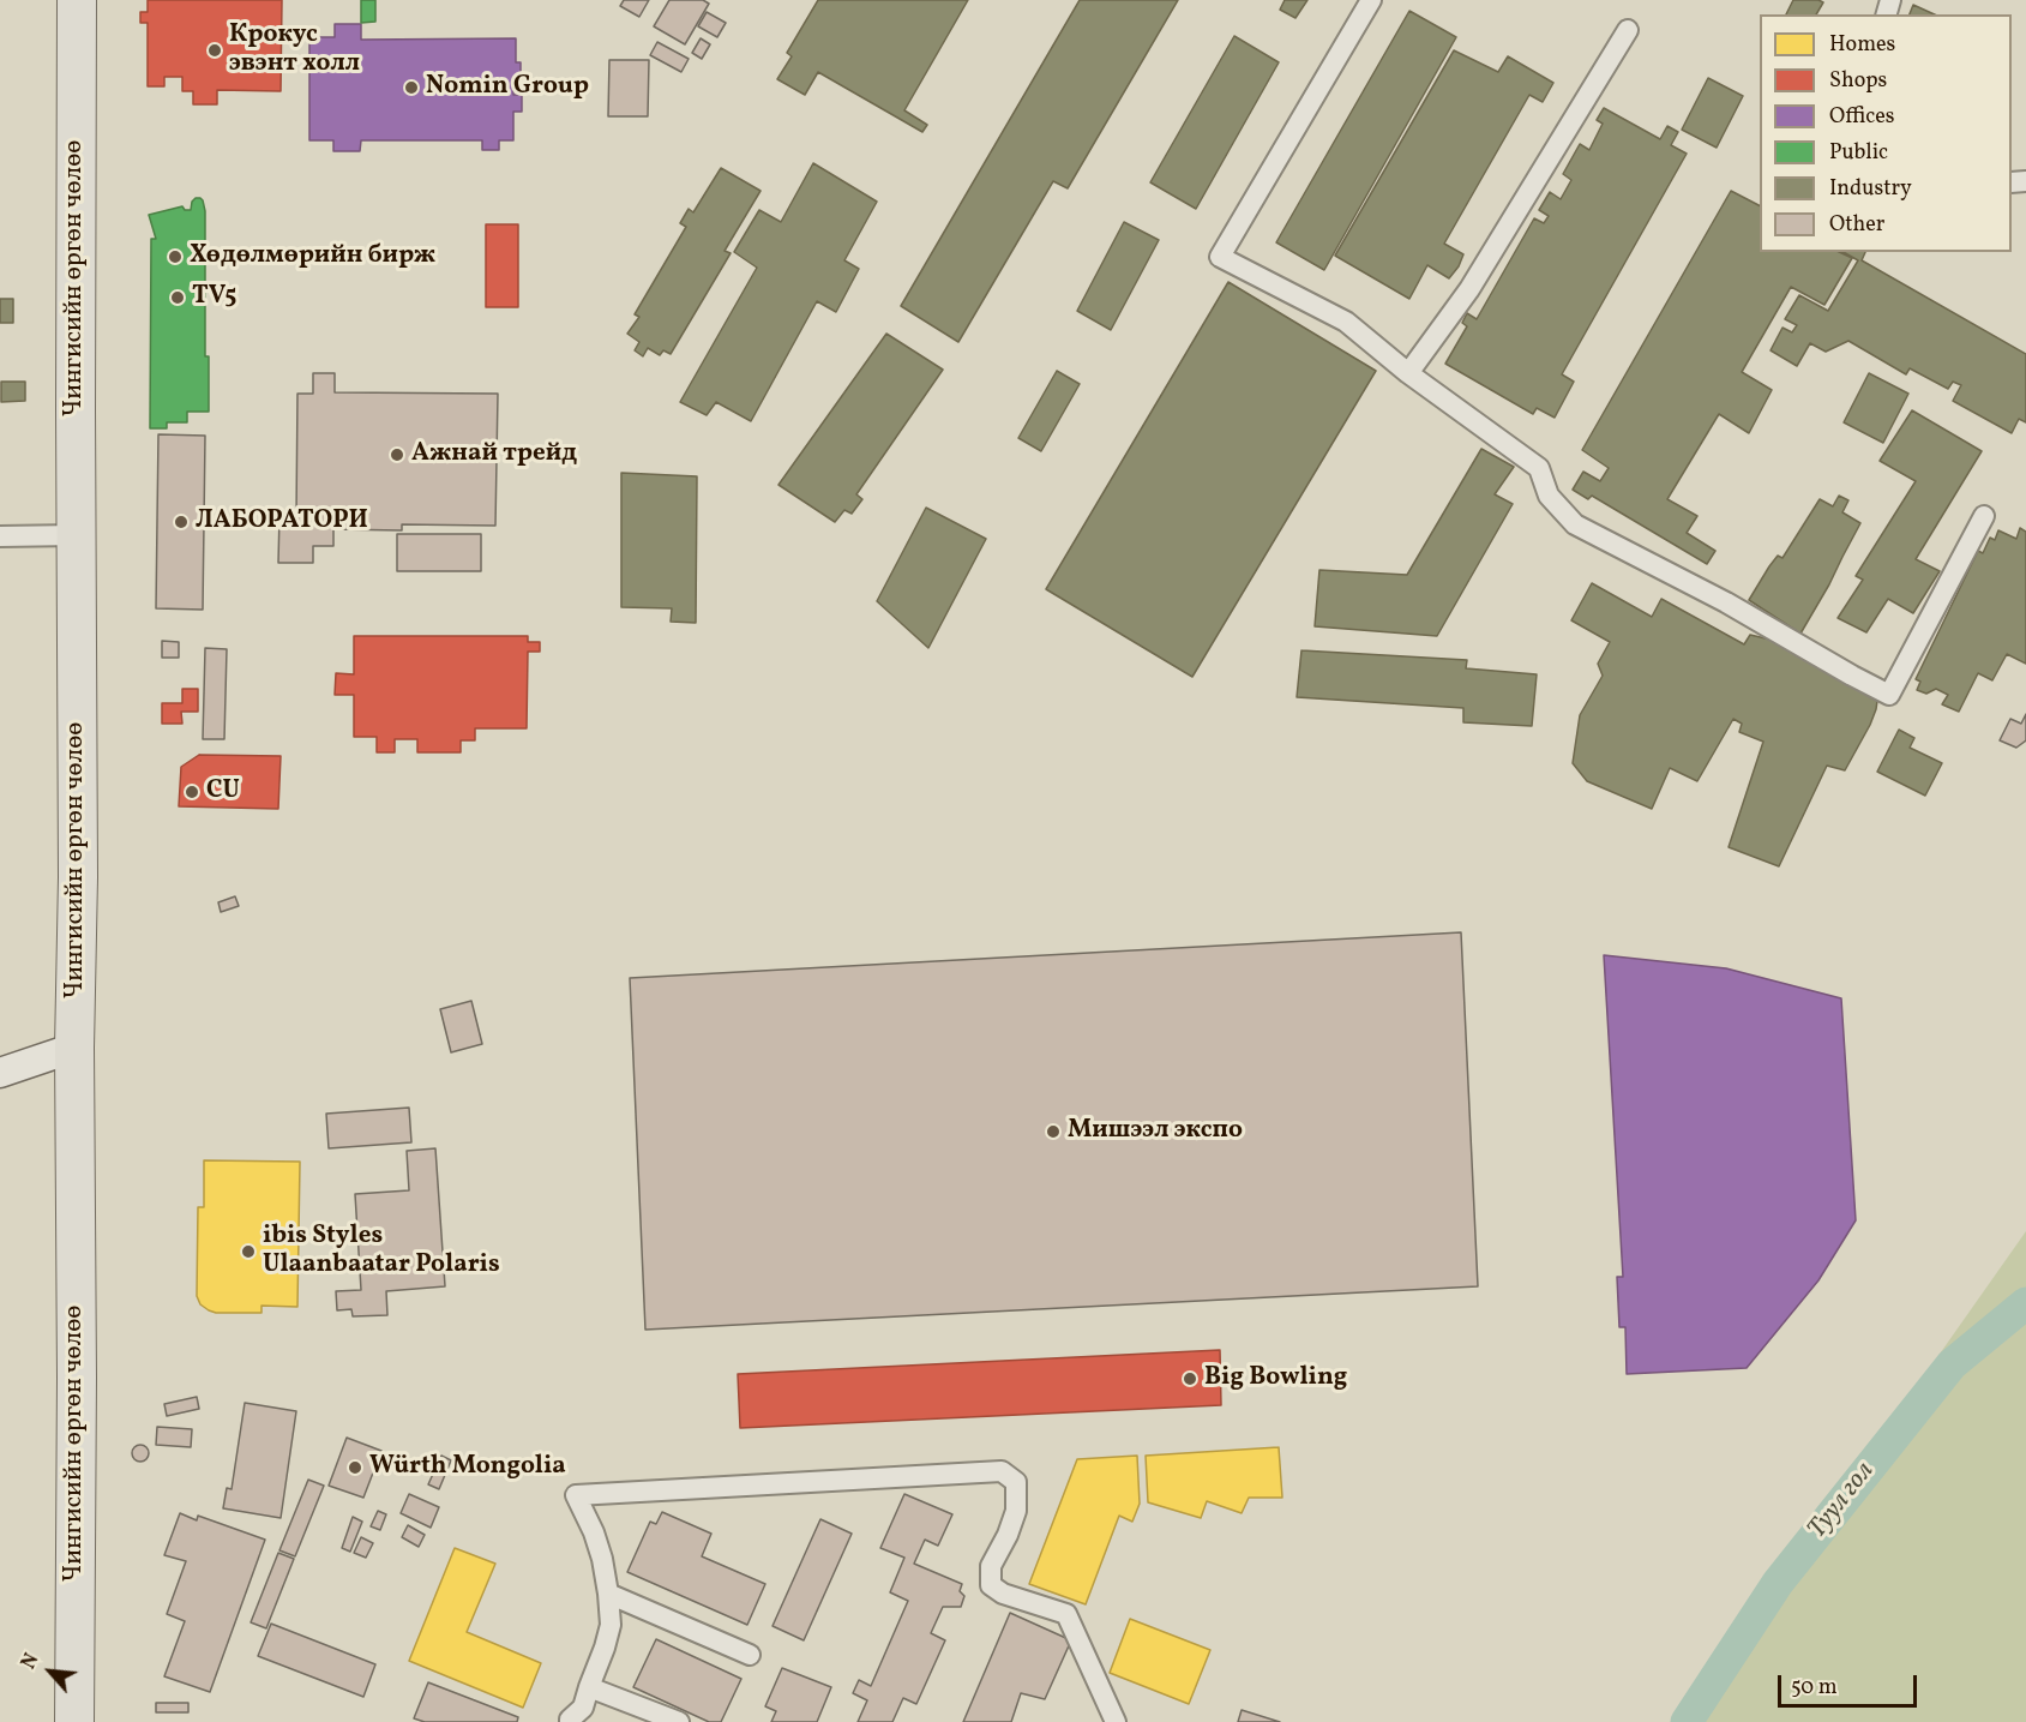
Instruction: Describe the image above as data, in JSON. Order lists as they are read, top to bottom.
{
  "streets": {
    "highway": ["Чингисийн өргөн чөлөө"]
  },
  "water": ["Туул гол"],
  "places": [
    "Крокус эвэнт холл",
    "Nomin Group",
    "Хөдөлмөрийн бирж",
    "TV5",
    "Ажнай трейд",
    "ЛАБОРАТОРИ",
    "CU",
    "Мишээл экспо",
    "ibis Styles Ulaanbaatar Polaris",
    "Big Bowling",
    "Würth Mongolia"
  ],
  "legend": [
    "Homes",
    "Shops",
    "Offices",
    "Public",
    "Industry",
    "Other"
  ],
  "scale_bar": "50 m",
  "north": "top left"
}
